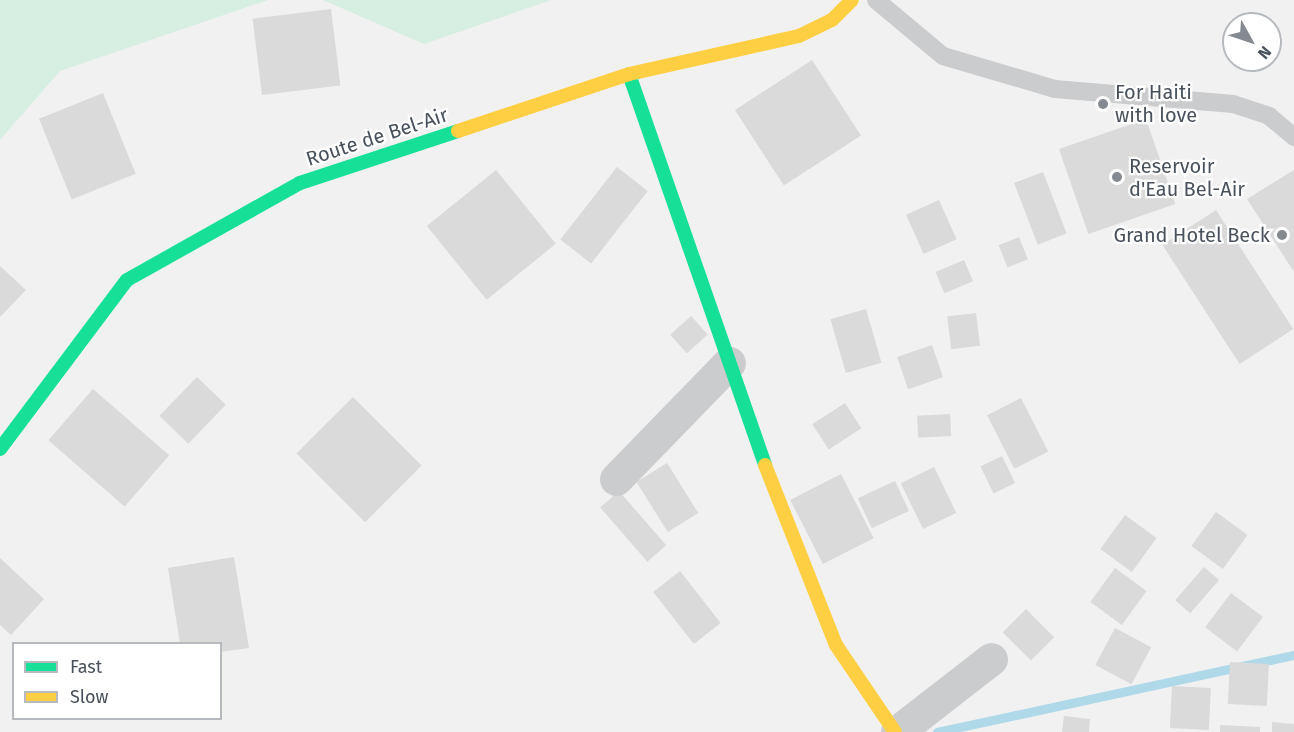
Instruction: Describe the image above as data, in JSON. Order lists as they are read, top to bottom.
{
  "streets": {
    "street": ["Route de Bel-Air"]
  },
  "places": ["For Haiti with love", "Reservoir d'Eau Bel-Air", "Grand Hotel Beck"],
  "legend": ["Fast", "Slow"],
  "north": "bottom right"
}
